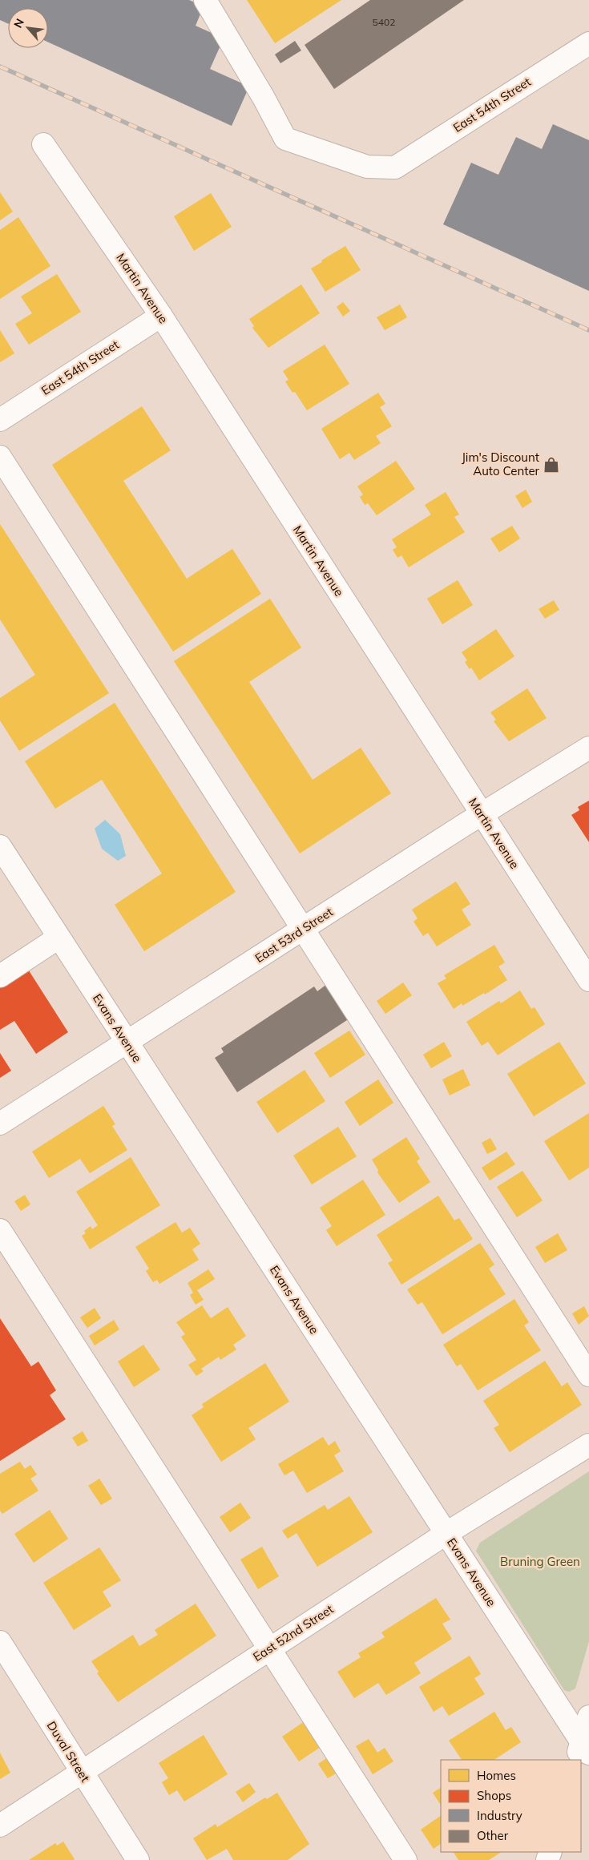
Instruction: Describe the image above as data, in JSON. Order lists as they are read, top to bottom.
{
  "streets": {
    "street": [
      "East 54th Street",
      "Martin Avenue",
      "East 53rd Street",
      "Evans Avenue",
      "East 52nd Street",
      "Duval Street"
    ]
  },
  "crossings": [
    ["East 54th Street", "Martin Avenue"],
    ["Martin Avenue", "East 53rd Street"],
    ["East 53rd Street", "Evans Avenue"],
    ["Evans Avenue", "East 52nd Street"],
    ["East 52nd Street", "Duval Street"]
  ],
  "parks": ["Bruning Green"],
  "places": {
    "shop": ["Jim's Discount Auto Center"]
  },
  "house_numbers": ["5402"],
  "legend": [
    "Homes",
    "Shops",
    "Industry",
    "Other"
  ],
  "north": "top left"
}
